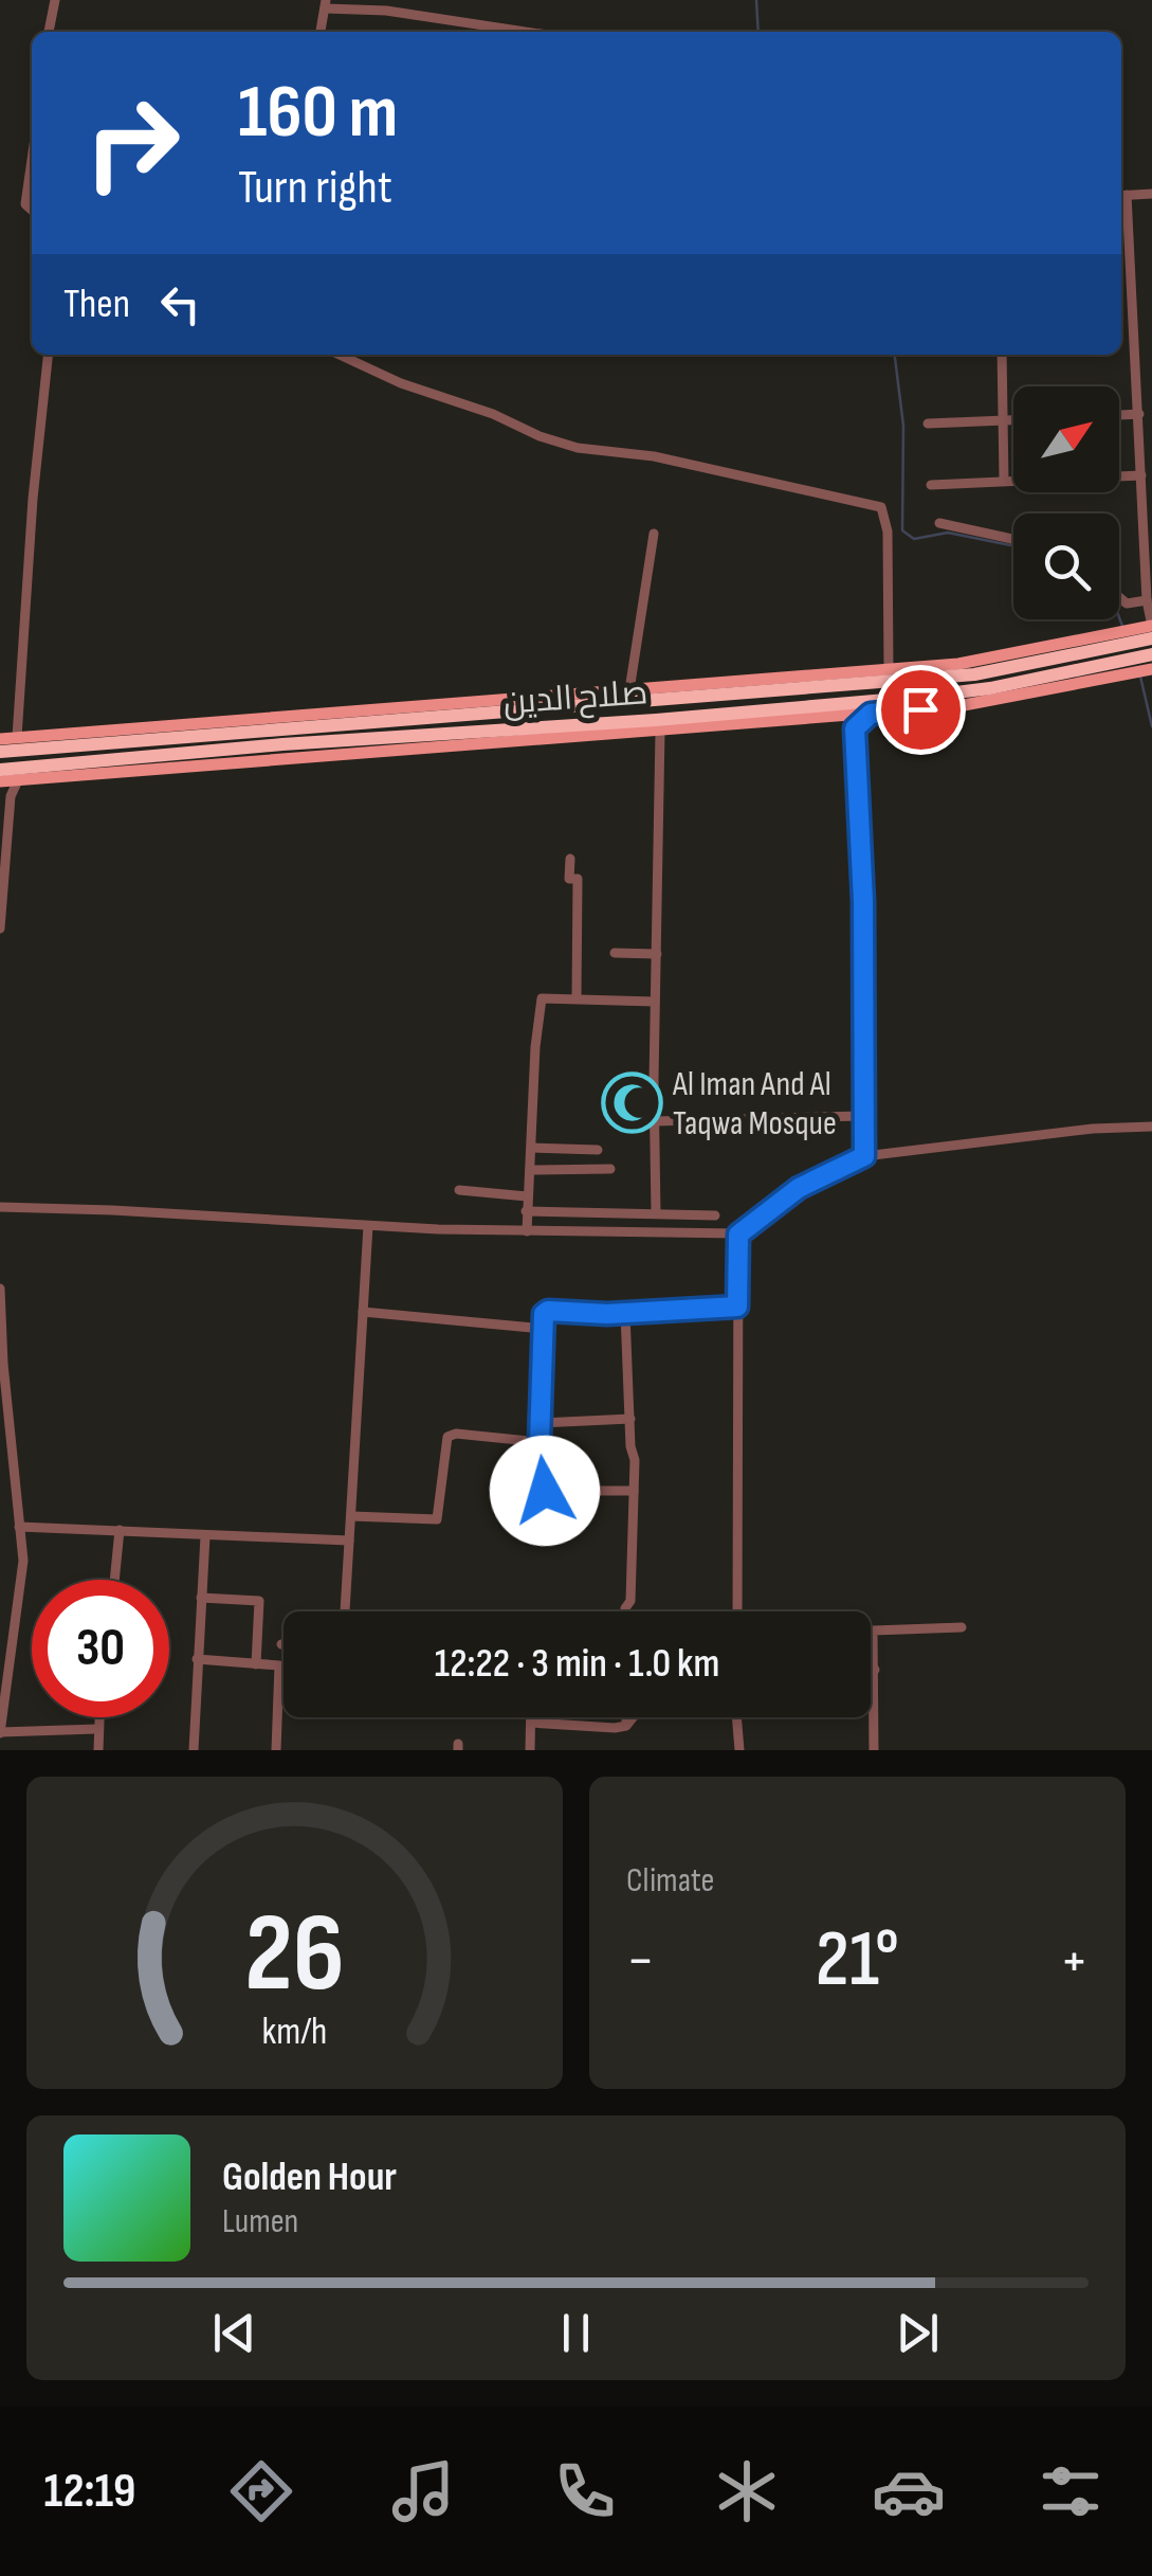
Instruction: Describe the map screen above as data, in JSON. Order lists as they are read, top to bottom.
{
  "streets": {
    "highway": ["صلاح الدين"]
  },
  "places": {
    "mosque": ["Al Iman And Al Taqwa Mosque"]
  },
  "north": "top right",
  "page": {
    "turn": ["160 m", "Turn right"],
    "then": "Then",
    "limit": "30",
    "trip": "12:22 · 3 min · 1.0 km",
    "tile": "Climate",
    "heat": ["−", "21°", "+"],
    "song": ["Golden Hour", "Lumen"],
    "tabs": "12:19",
    "gauge": ["26", "km/h"]
  }
}
